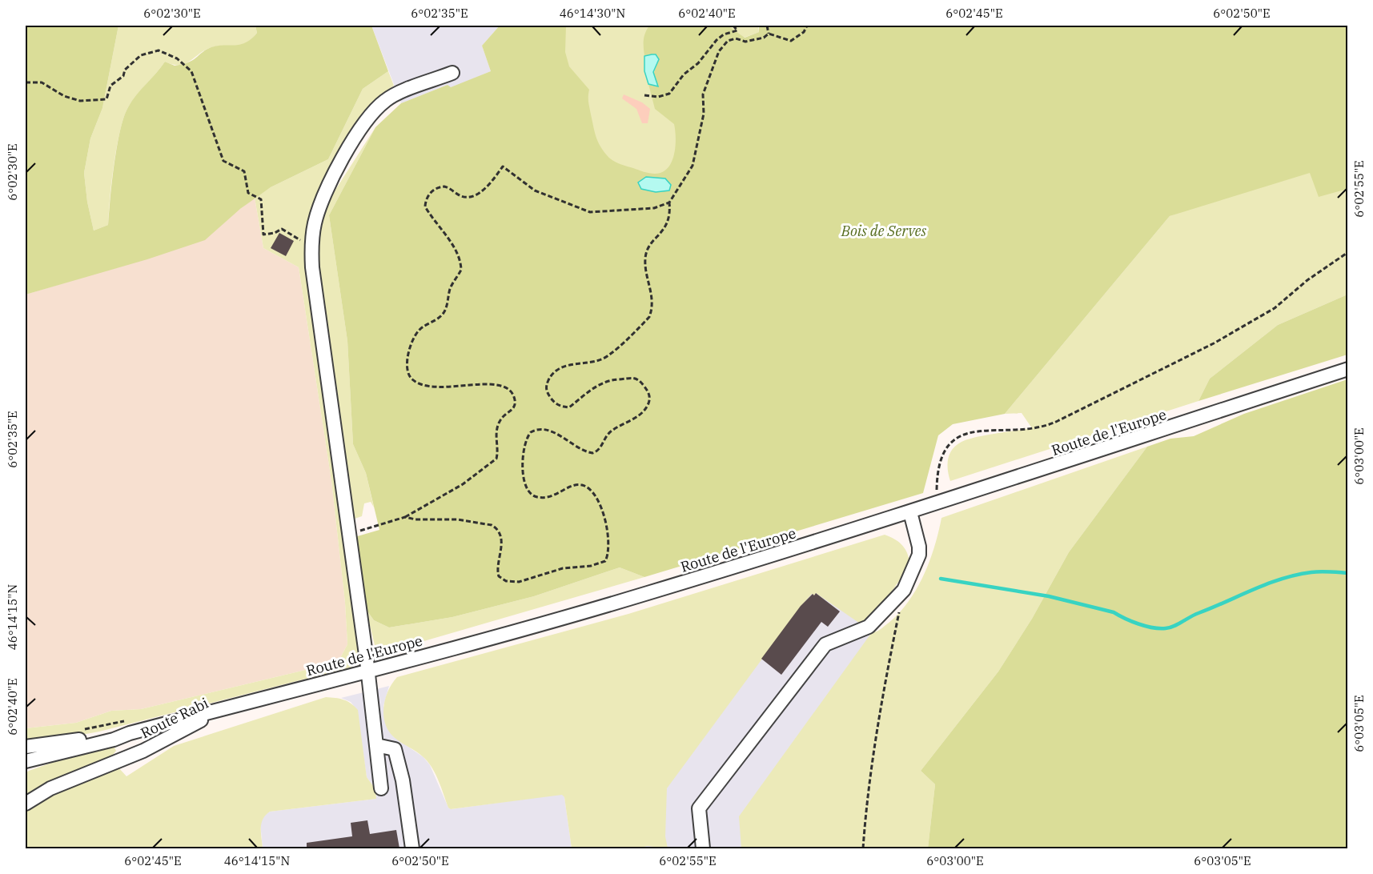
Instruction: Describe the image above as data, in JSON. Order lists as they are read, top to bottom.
{
  "streets": {
    "street": ["Route de l'Europe", "Route Rabi"]
  },
  "crossings": [
    ["Route de l'Europe", "Route Rabi"]
  ],
  "parks": ["Bois de Serves"],
  "coordinates": [
    "6°02'30\"E",
    "6°02'35\"E",
    "46°14'30\"N",
    "6°02'40\"E",
    "6°02'45\"E",
    "6°02'50\"E",
    "6°02'55\"E",
    "6°03'00\"E",
    "46°14'15\"N",
    "6°03'05\"E"
  ]
}
